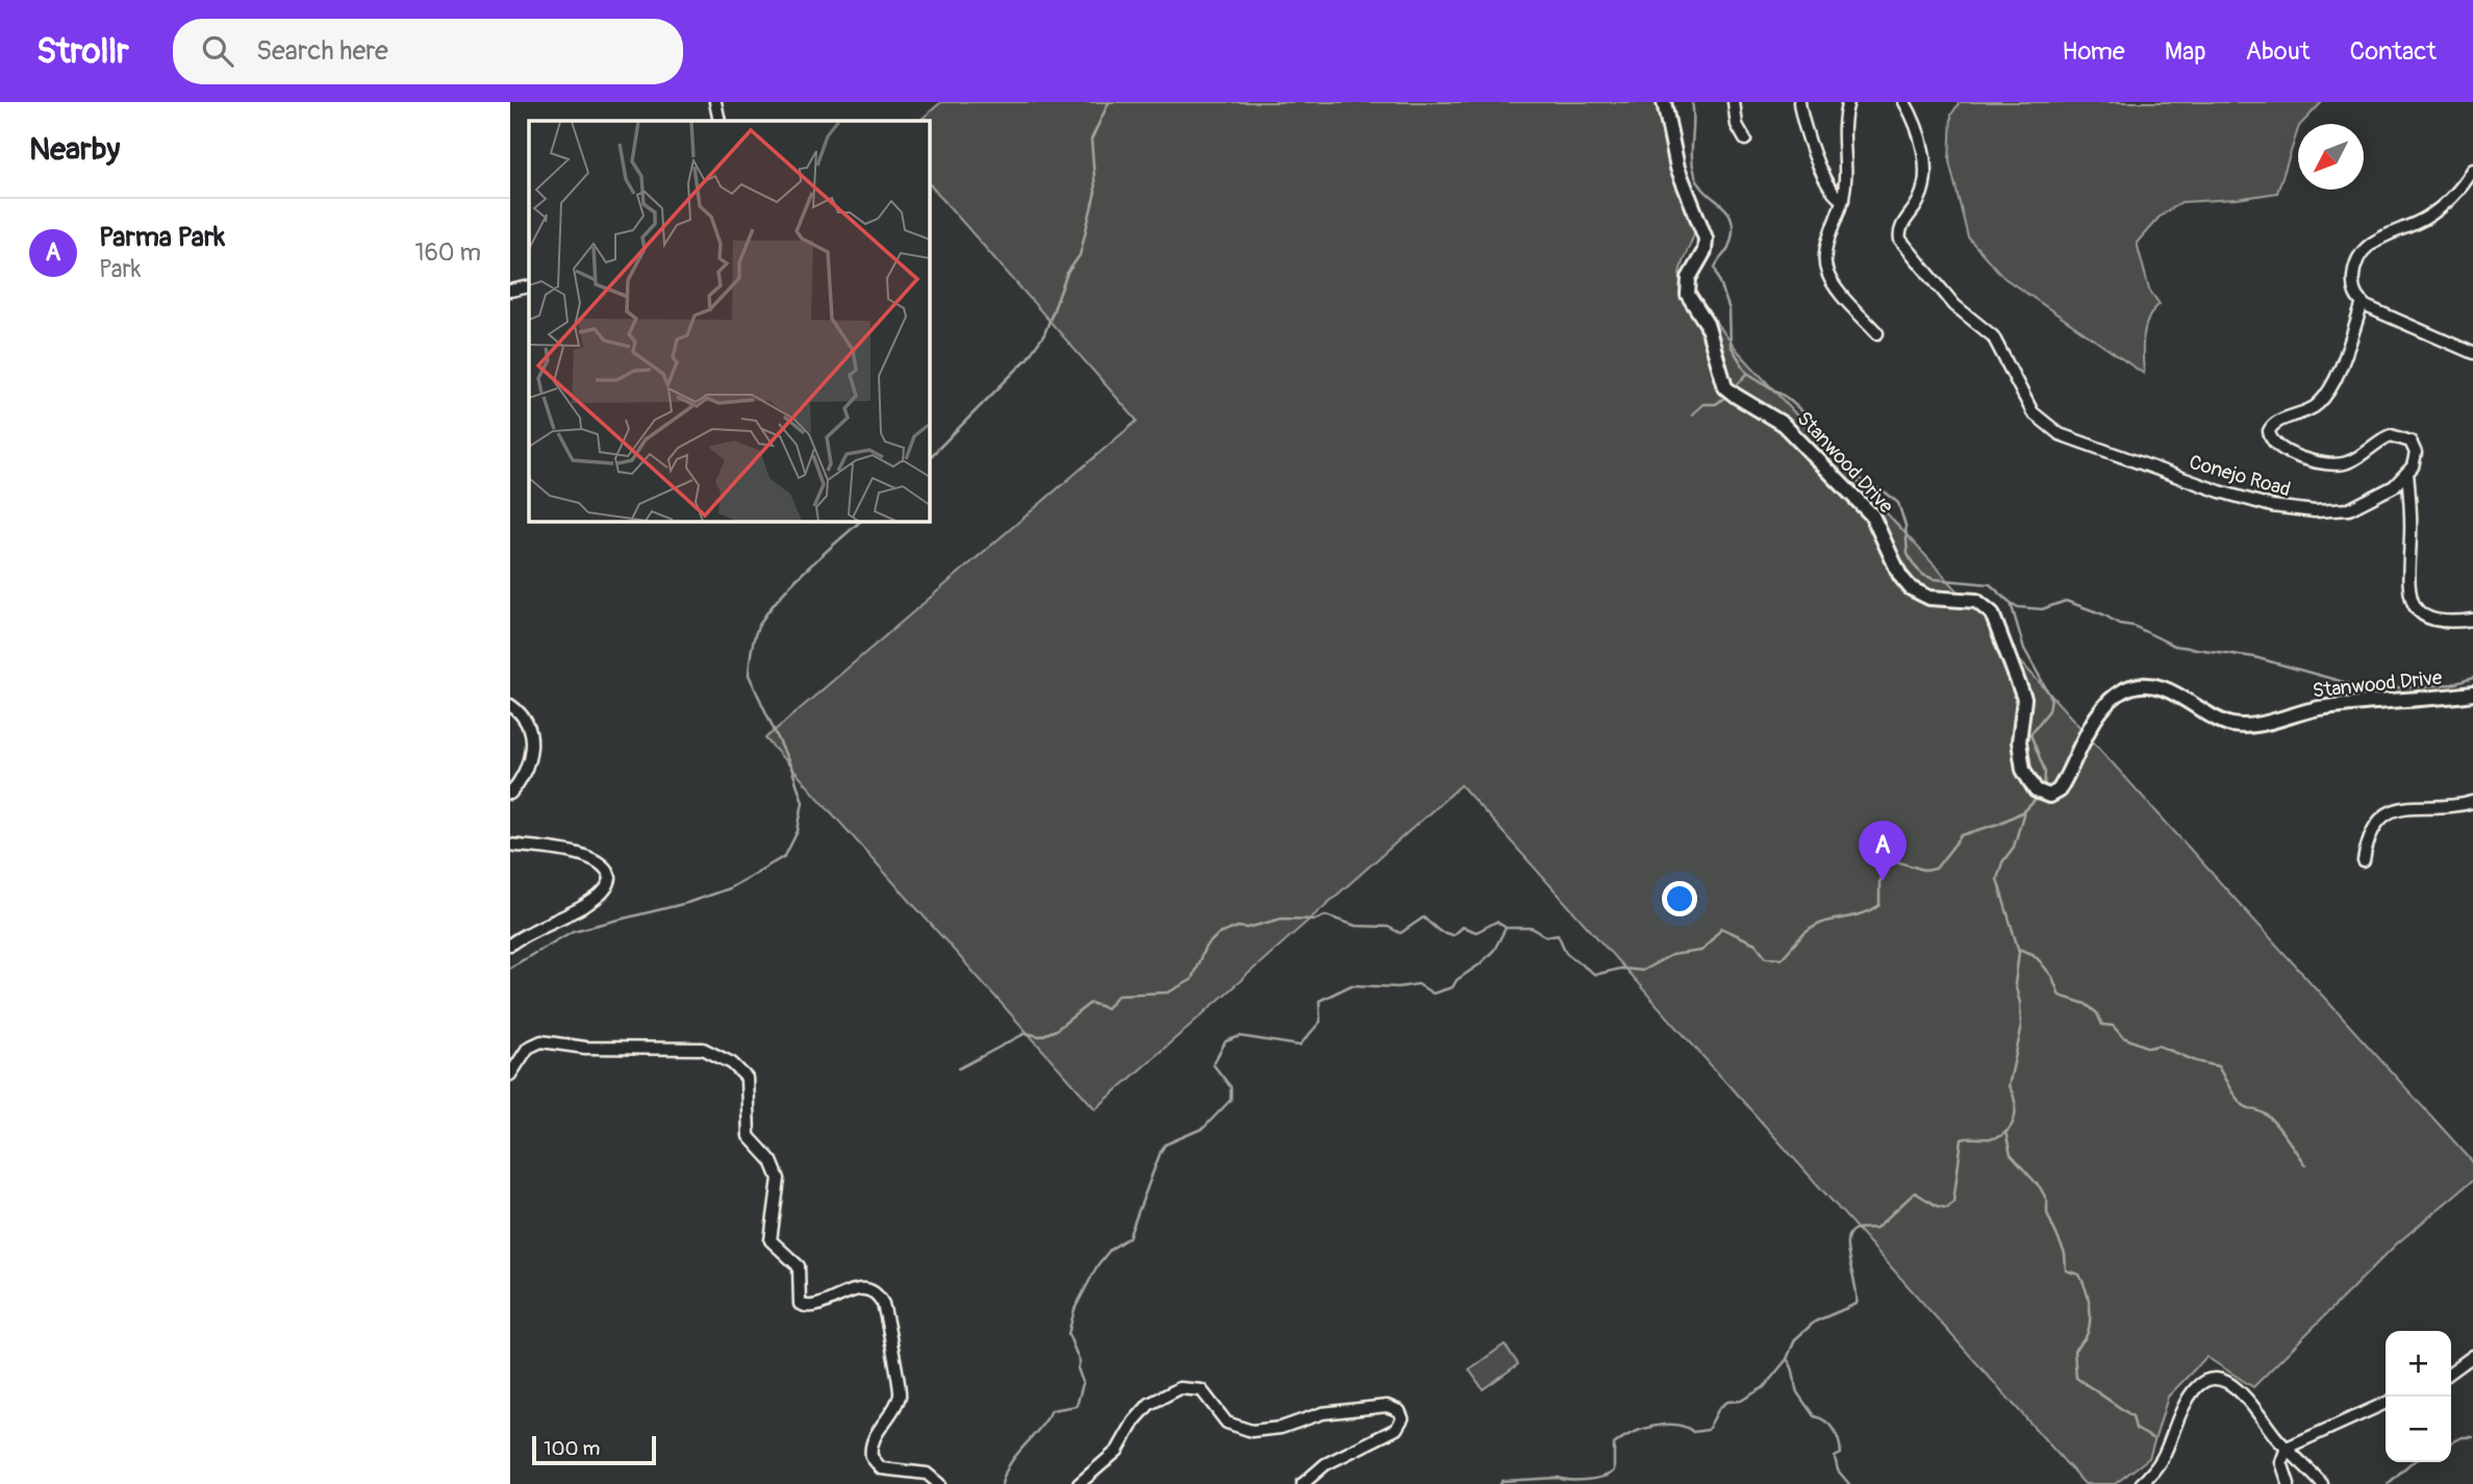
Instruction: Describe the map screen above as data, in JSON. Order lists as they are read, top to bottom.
{
  "streets": {
    "main road": ["Stanwood Drive"],
    "street": ["Conejo Road"]
  },
  "scale_bar": "100 m",
  "north": "bottom left",
  "page": {
    "header": "Strollr",
    "search": "Search here",
    "nav": [
      "Home",
      "Map",
      "About",
      "Contact"
    ],
    "heading": "Nearby",
    "list": [
      {
        "mark": "A",
        "name": "Parma Park",
        "note": "Park",
        "value": "160 m"
      }
    ],
    "pins": "A",
    "map_buttons": ["+", "−"],
    "scale": "100 m"
  }
}
